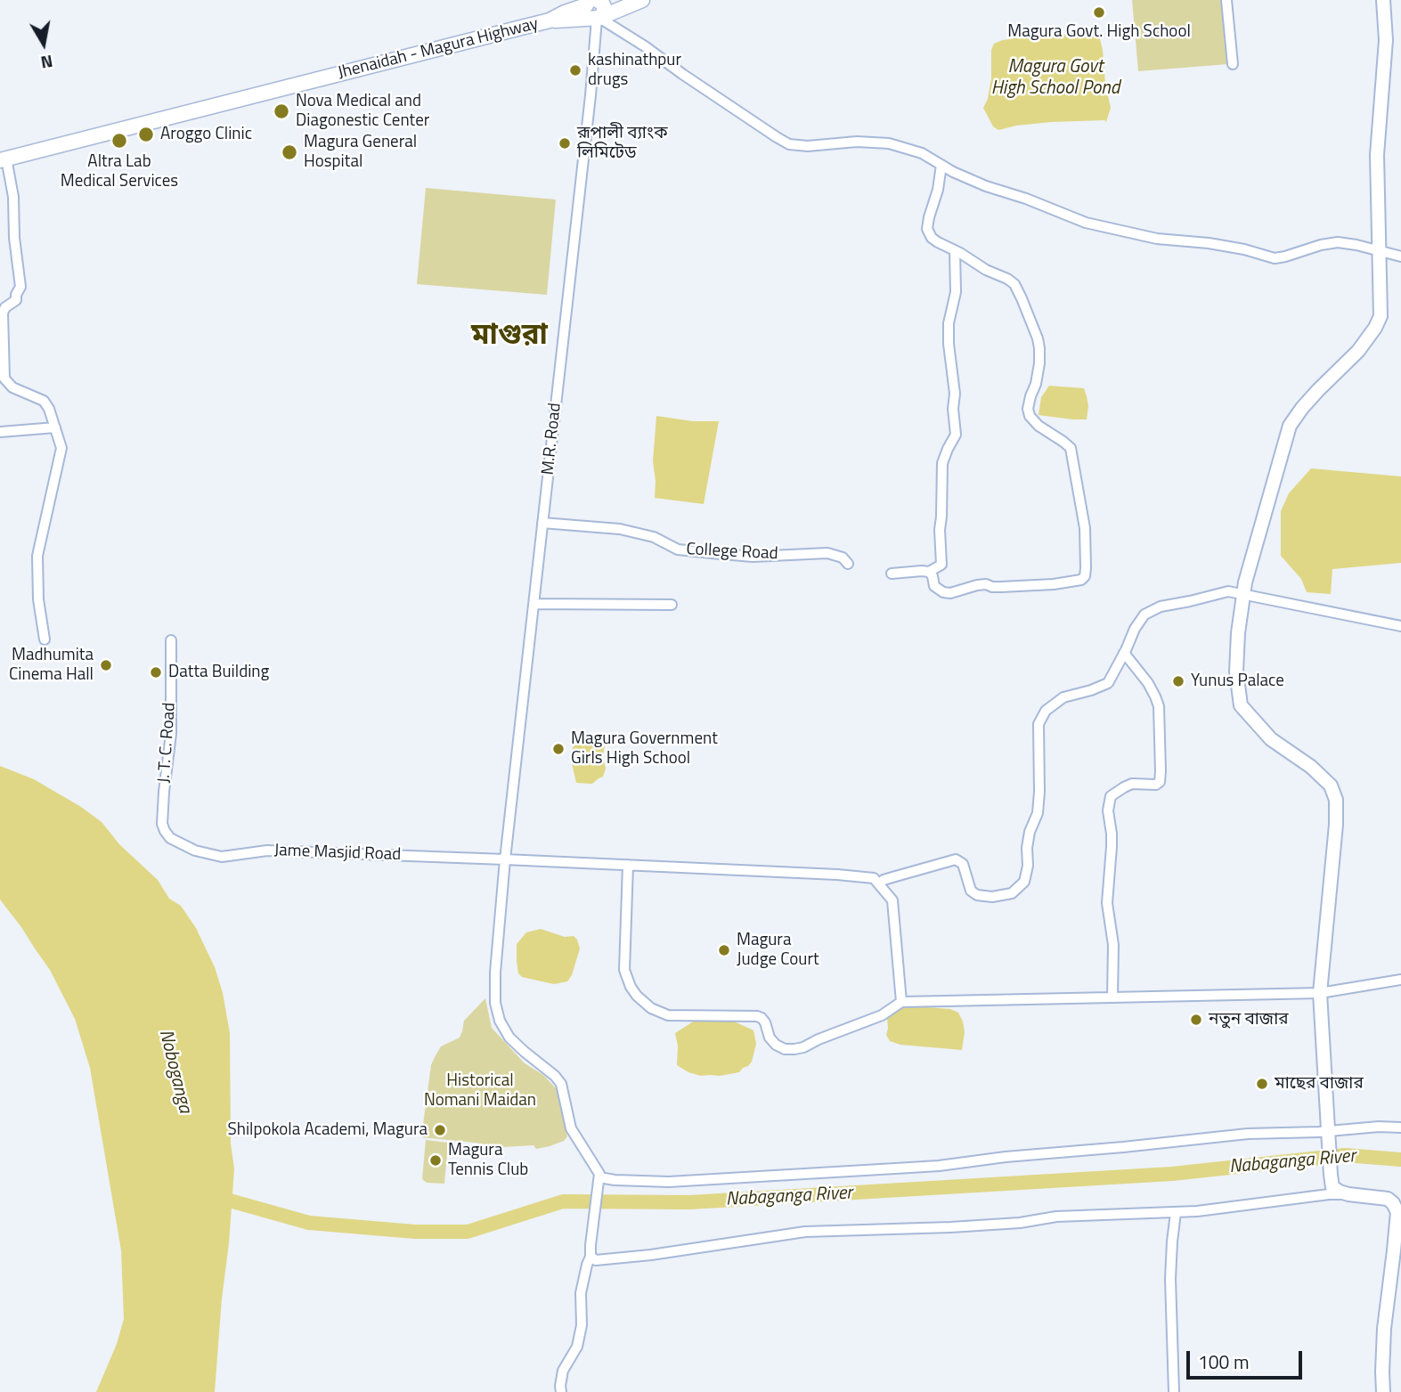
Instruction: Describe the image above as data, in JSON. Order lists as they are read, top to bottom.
{
  "streets": {
    "highway": ["Jhenaidah - Magura Highway"],
    "street": [
      "M.R. Road",
      "College Road",
      "J. T. C. Road",
      "Jame Masjid Road"
    ]
  },
  "crossings": [
    ["Jhenaidah - Magura Highway", "M.R. Road"],
    ["M.R. Road", "College Road"],
    ["M.R. Road", "Jame Masjid Road"],
    ["J. T. C. Road", "Jame Masjid Road"]
  ],
  "districts": ["মাগুরা"],
  "water": ["Magura Govt High School Pond", "Noboganga", "Nabaganga River"],
  "parks": ["Historical Nomani Maidan"],
  "places": [
    "Magura Govt. High School",
    "kashinathpur drugs",
    "Nova Medical and Diagonestic Center",
    "Aroggo Clinic",
    "Altra Lab Medical Services",
    "রূপালী ব্যাংক লিমিটেড",
    "Magura General Hospital",
    "Madhumita Cinema Hall",
    "Datta Building",
    "Yunus Palace",
    "Magura Government Girls High School",
    "Magura Judge Court",
    "নতুন বাজার",
    "মাছের বাজার",
    "Shilpokola Academi, Magura",
    "Magura Tennis Club"
  ],
  "scale_bar": "100 m",
  "north": "bottom"
}
